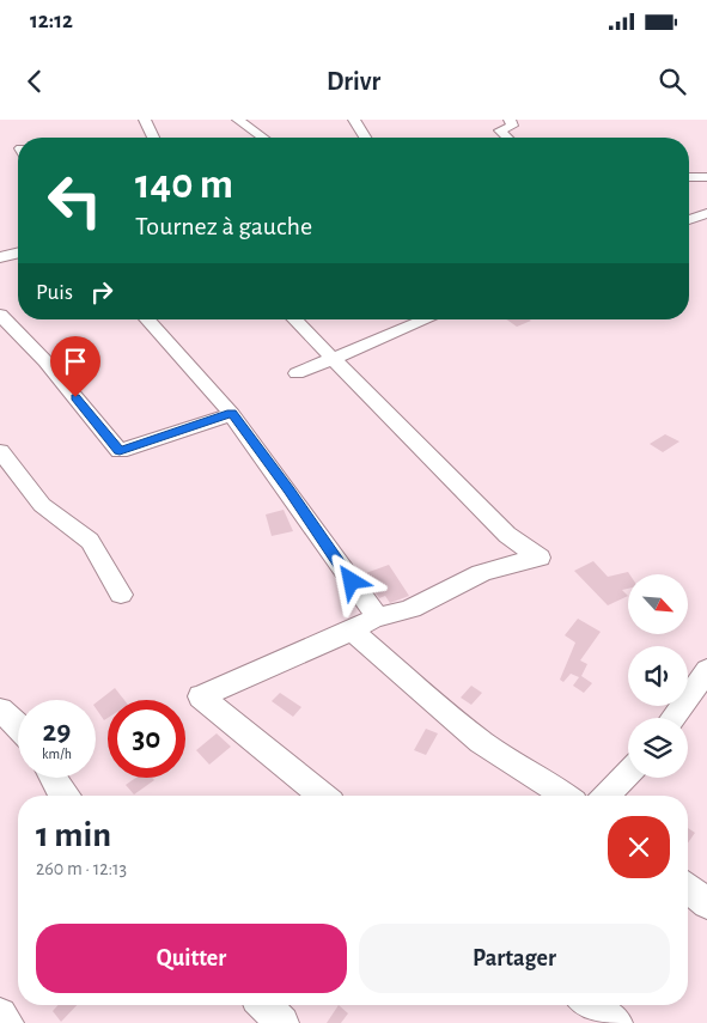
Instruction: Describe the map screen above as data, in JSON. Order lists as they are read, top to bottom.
{
  "north": "bottom right",
  "page": {
    "status": "12:12",
    "header": "Drivr",
    "turn": ["140 m", "Tournez à gauche"],
    "then": "Puis",
    "speed": "29 km/h",
    "limit": "30",
    "heading": ["1 min", "260 m · 12:13"],
    "buttons": ["Quitter", "Partager"]
  }
}
